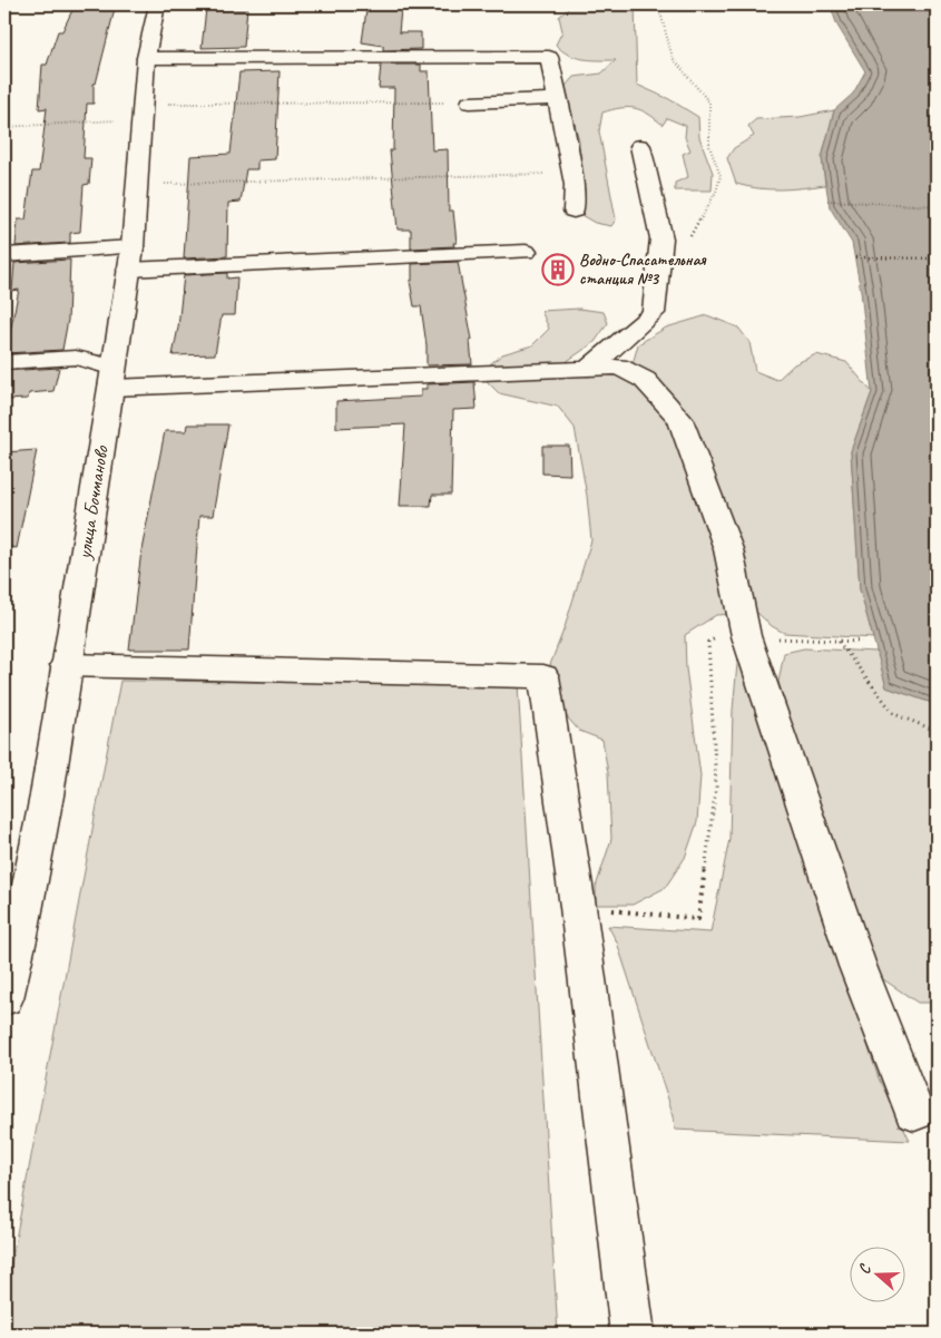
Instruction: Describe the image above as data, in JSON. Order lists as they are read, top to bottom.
{
  "streets": {
    "street": ["улица Бочманово"]
  },
  "places": {
    "building": ["Водно-Спасательная станция №3"]
  },
  "north": "left"
}
